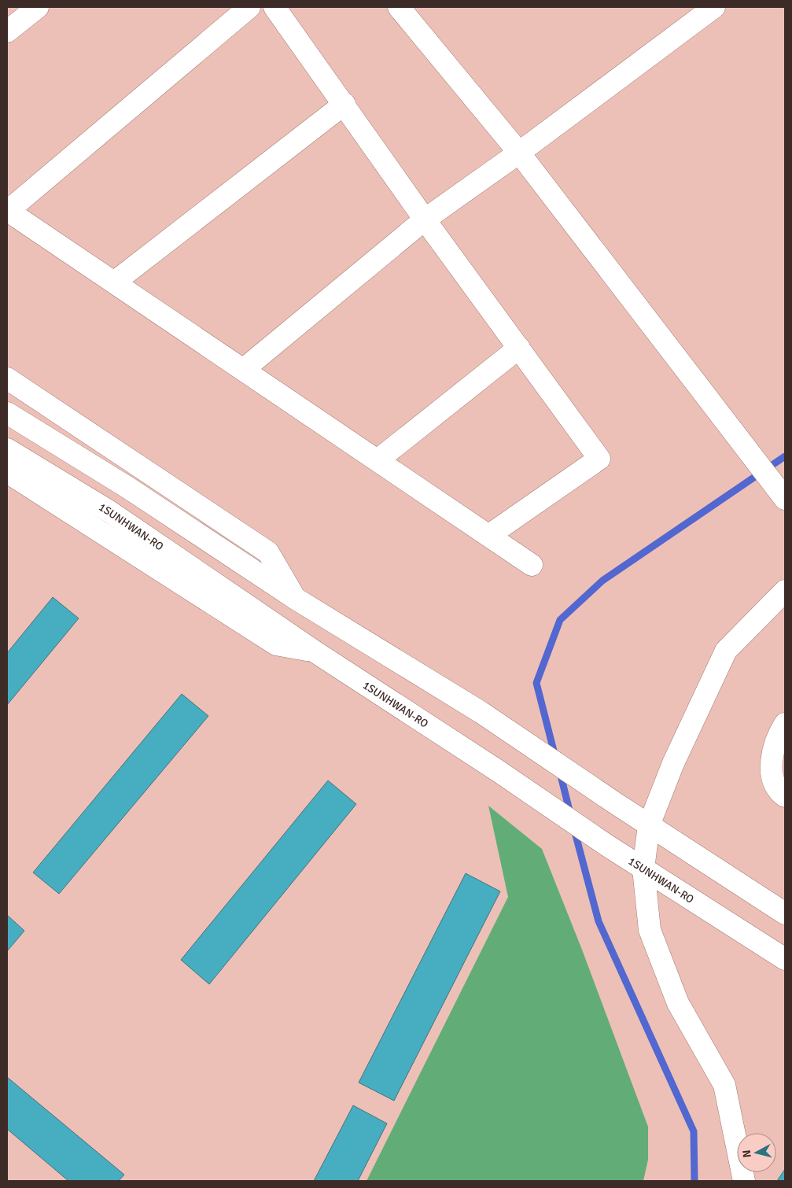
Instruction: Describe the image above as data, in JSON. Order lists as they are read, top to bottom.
{
  "streets": {
    "street": ["1SUNHWAN-RO"]
  },
  "north": "left"
}
